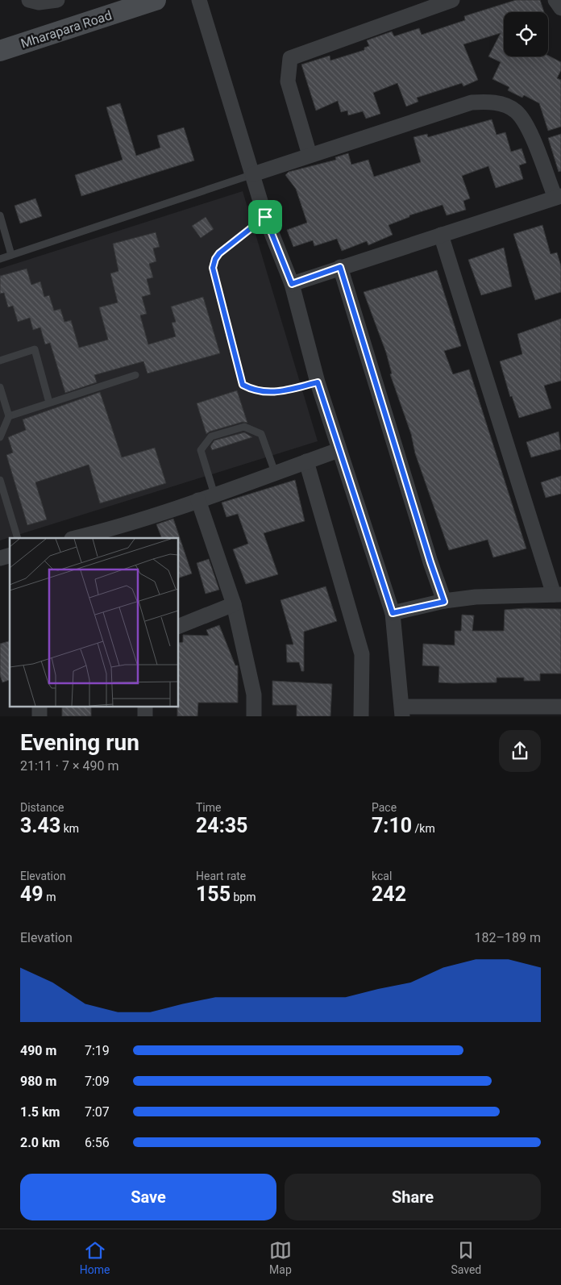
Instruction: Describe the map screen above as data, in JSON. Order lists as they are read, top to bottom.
{
  "streets": {
    "main road": ["Mharapara Road"]
  },
  "page": {
    "heading": ["Evening run", "21:11 · 7 × 490 m"],
    "stats": [
      ["Distance", "3.43 km"],
      ["Time", "24:35"],
      ["Pace", "7:10 /km"],
      ["Elevation", "49 m"],
      ["Heart rate", "155 bpm"],
      ["kcal", "242"]
    ],
    "chart": ["Elevation", "182–189 m"],
    "list": [
      {
        "name": "490 m",
        "note": "7:19"
      },
      {
        "name": "980 m",
        "note": "7:09"
      },
      {
        "name": "1.5 km",
        "note": "7:07"
      },
      {
        "name": "2.0 km",
        "note": "6:56"
      }
    ],
    "buttons": ["Save", "Share"],
    "tabs": ["Home", "Map", "Saved"]
  }
}
